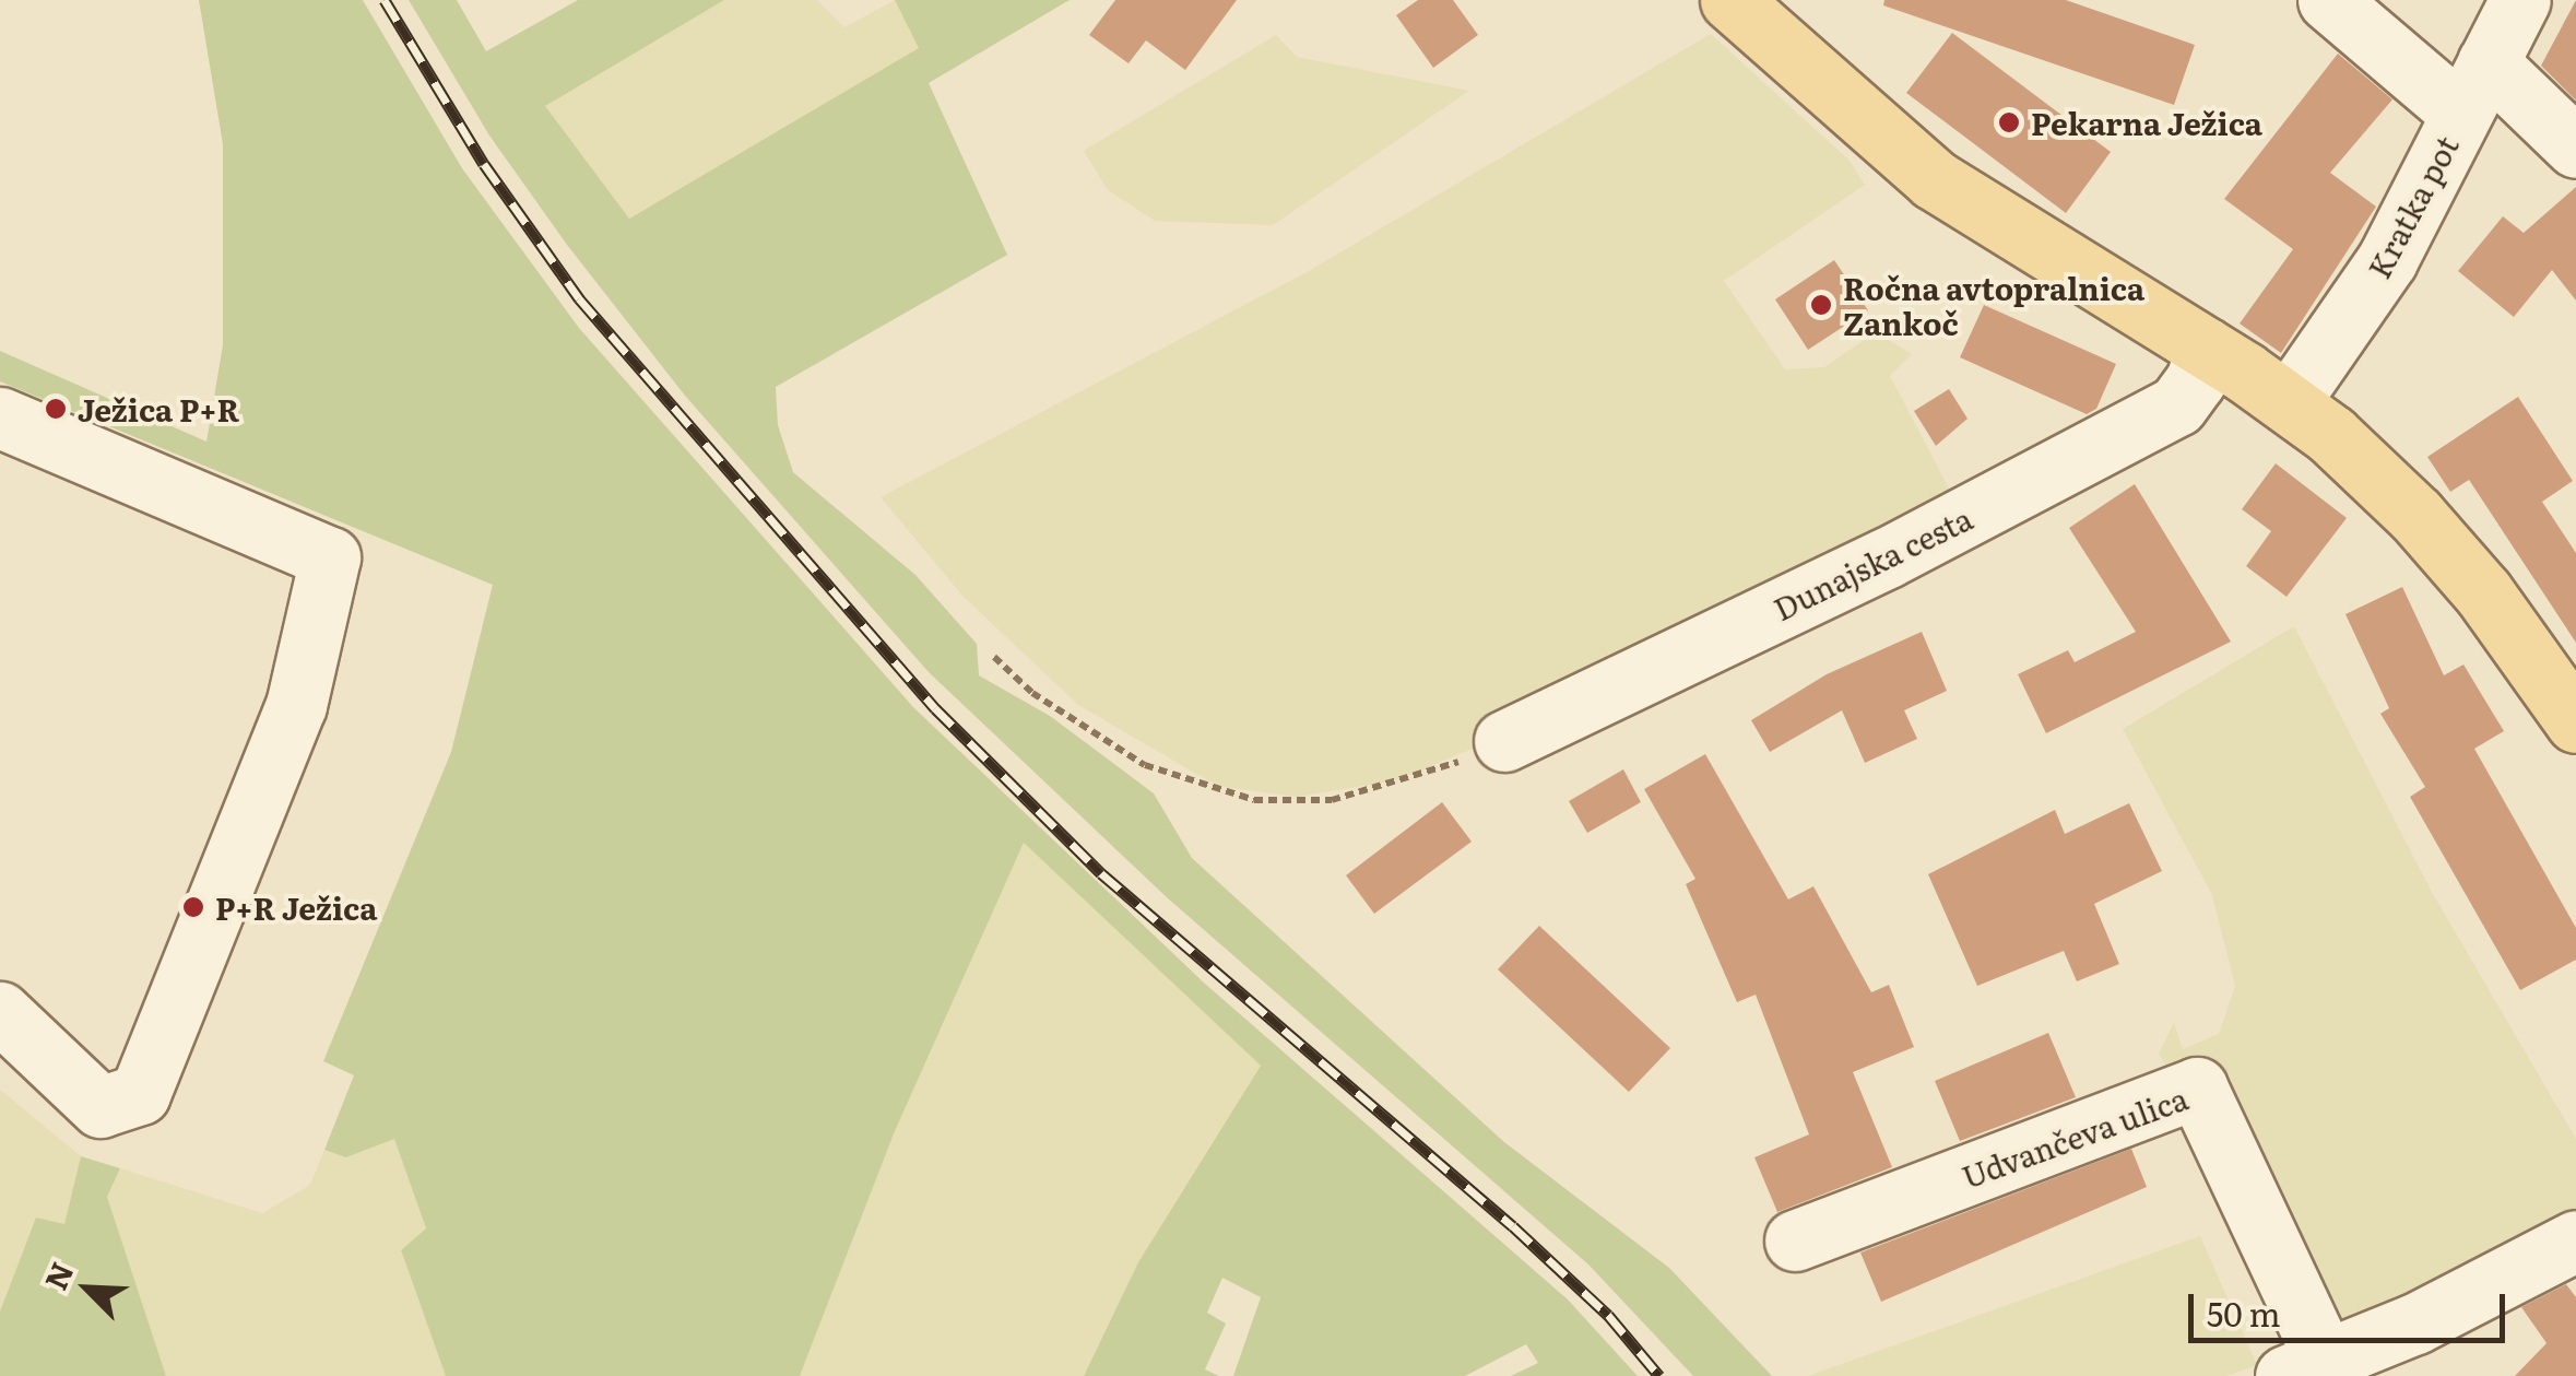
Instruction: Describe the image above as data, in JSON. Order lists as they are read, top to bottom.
{
  "streets": {
    "street": ["Kratka pot", "Dunajska cesta", "Udvančeva ulica"]
  },
  "places": [
    "Pekarna Ježica",
    "Ročna avtopralnica Zankoč",
    "Ježica P+R",
    "P+R Ježica"
  ],
  "scale_bar": "50 m",
  "north": "top left"
}
